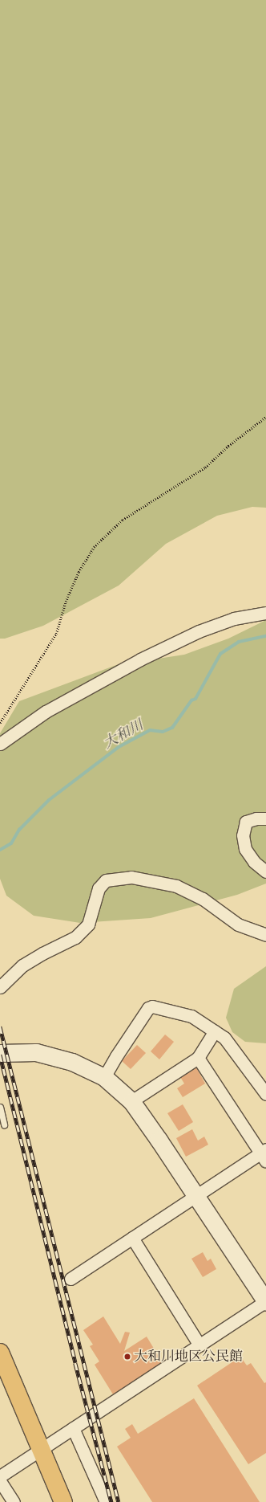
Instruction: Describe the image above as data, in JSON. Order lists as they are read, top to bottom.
{
  "water": ["大和川"],
  "places": ["大和川地区公民館"]
}
